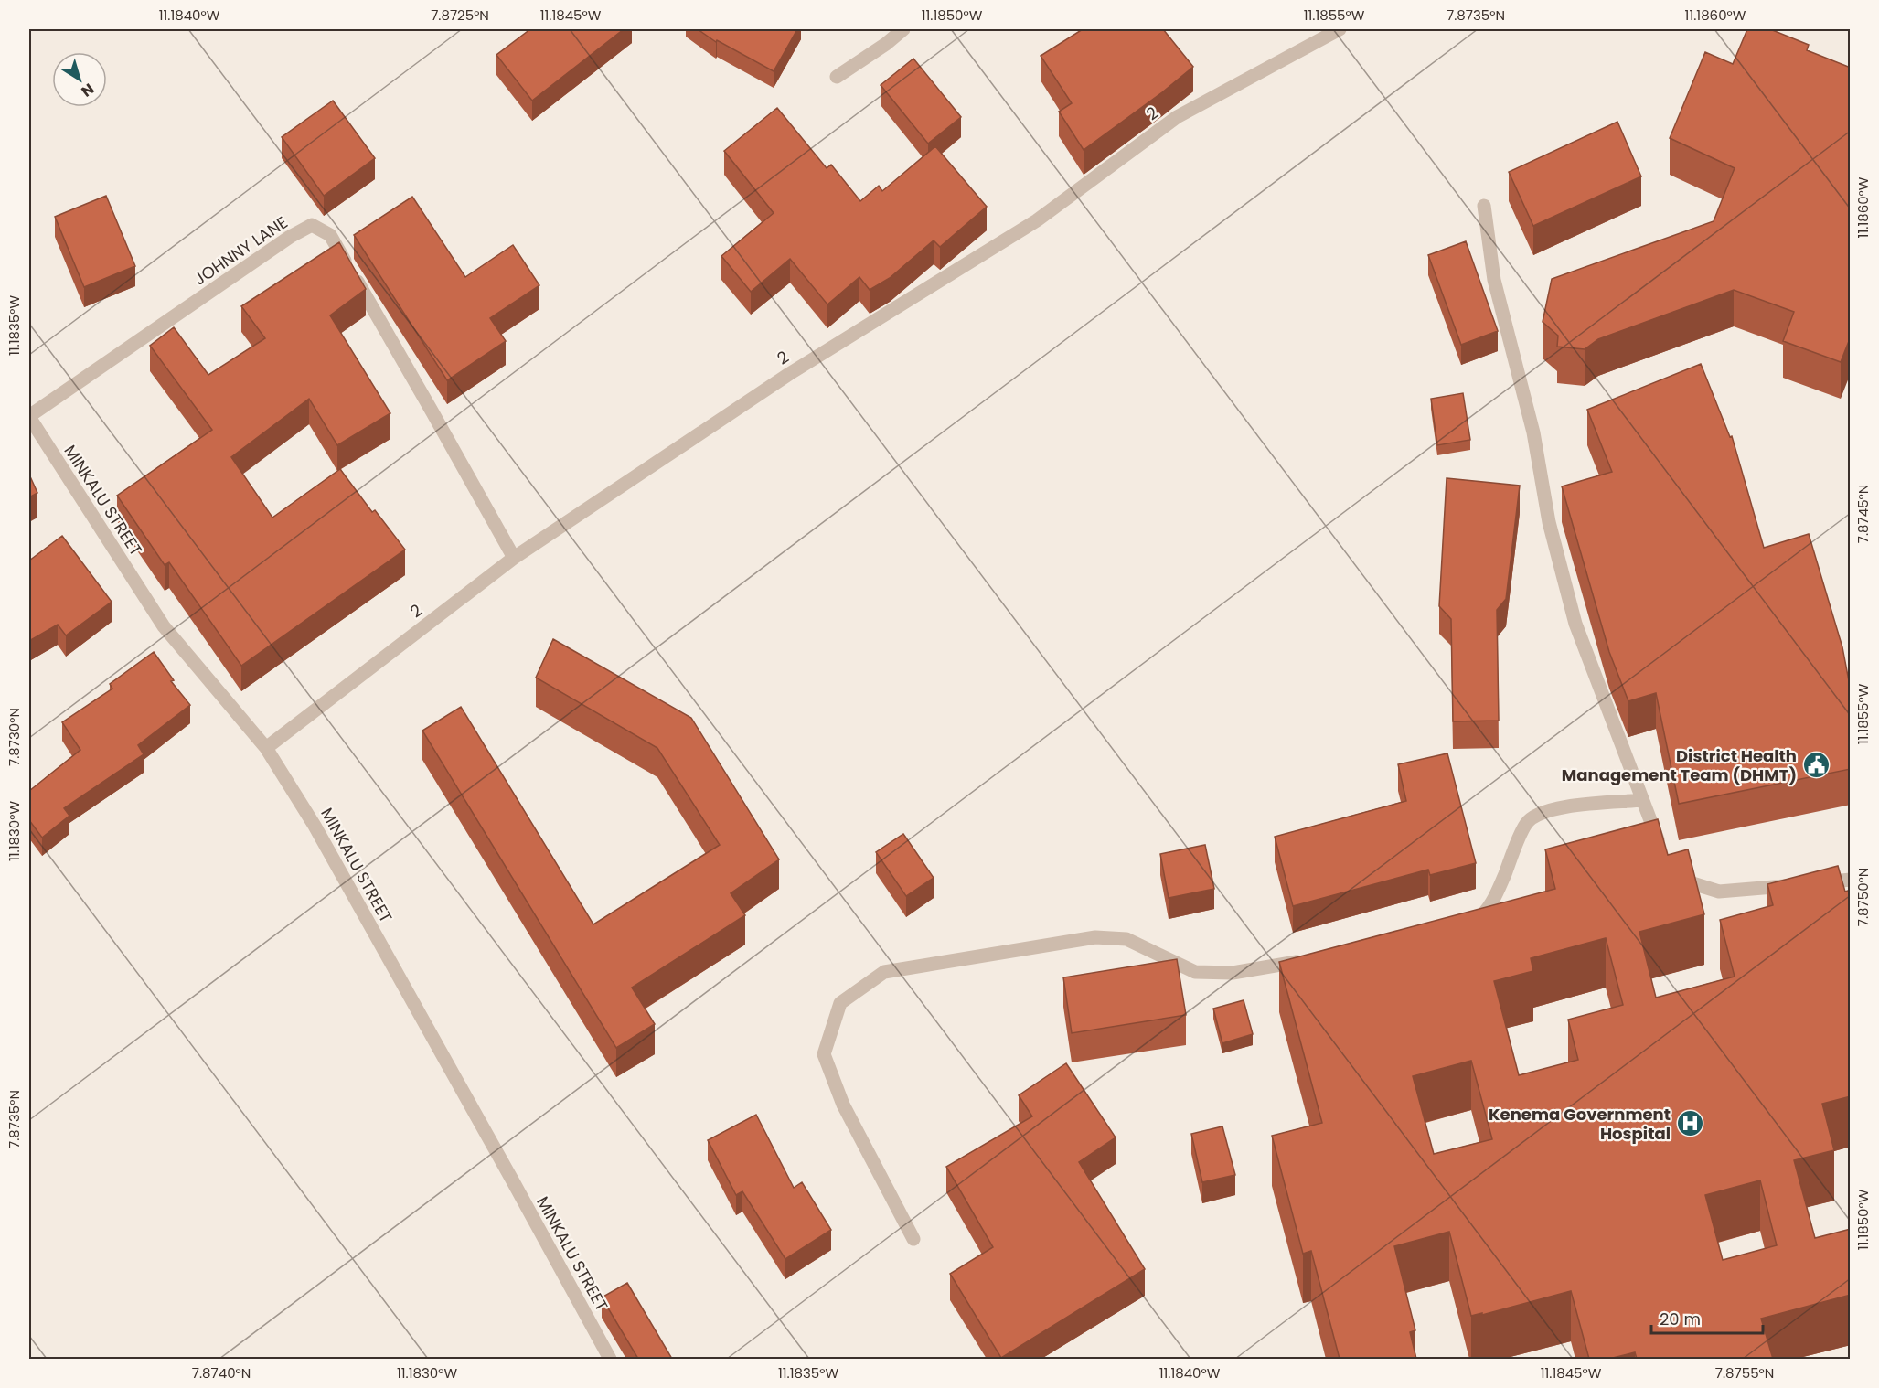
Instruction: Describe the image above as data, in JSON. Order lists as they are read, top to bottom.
{
  "streets": {
    "street": ["2", "JOHNNY LANE", "MINKALU STREET"]
  },
  "crossings": [
    ["2", "JOHNNY LANE"],
    ["2", "MINKALU STREET"],
    ["JOHNNY LANE", "MINKALU STREET"]
  ],
  "places": {
    "public building": ["District Health Management Team (DHMT)"],
    "hospital": ["Kenema Government Hospital"]
  },
  "scale_bar": "20 m",
  "north": "bottom right",
  "coordinates": [
    "11.1840°W",
    "7.8725°N",
    "11.1845°W",
    "11.1850°W",
    "11.1855°W",
    "7.8735°N",
    "11.1860°W",
    "11.1835°W",
    "7.8745°N",
    "7.8730°N",
    "11.1830°W",
    "7.8750°N",
    "7.8740°N",
    "7.8755°N"
  ]
}
